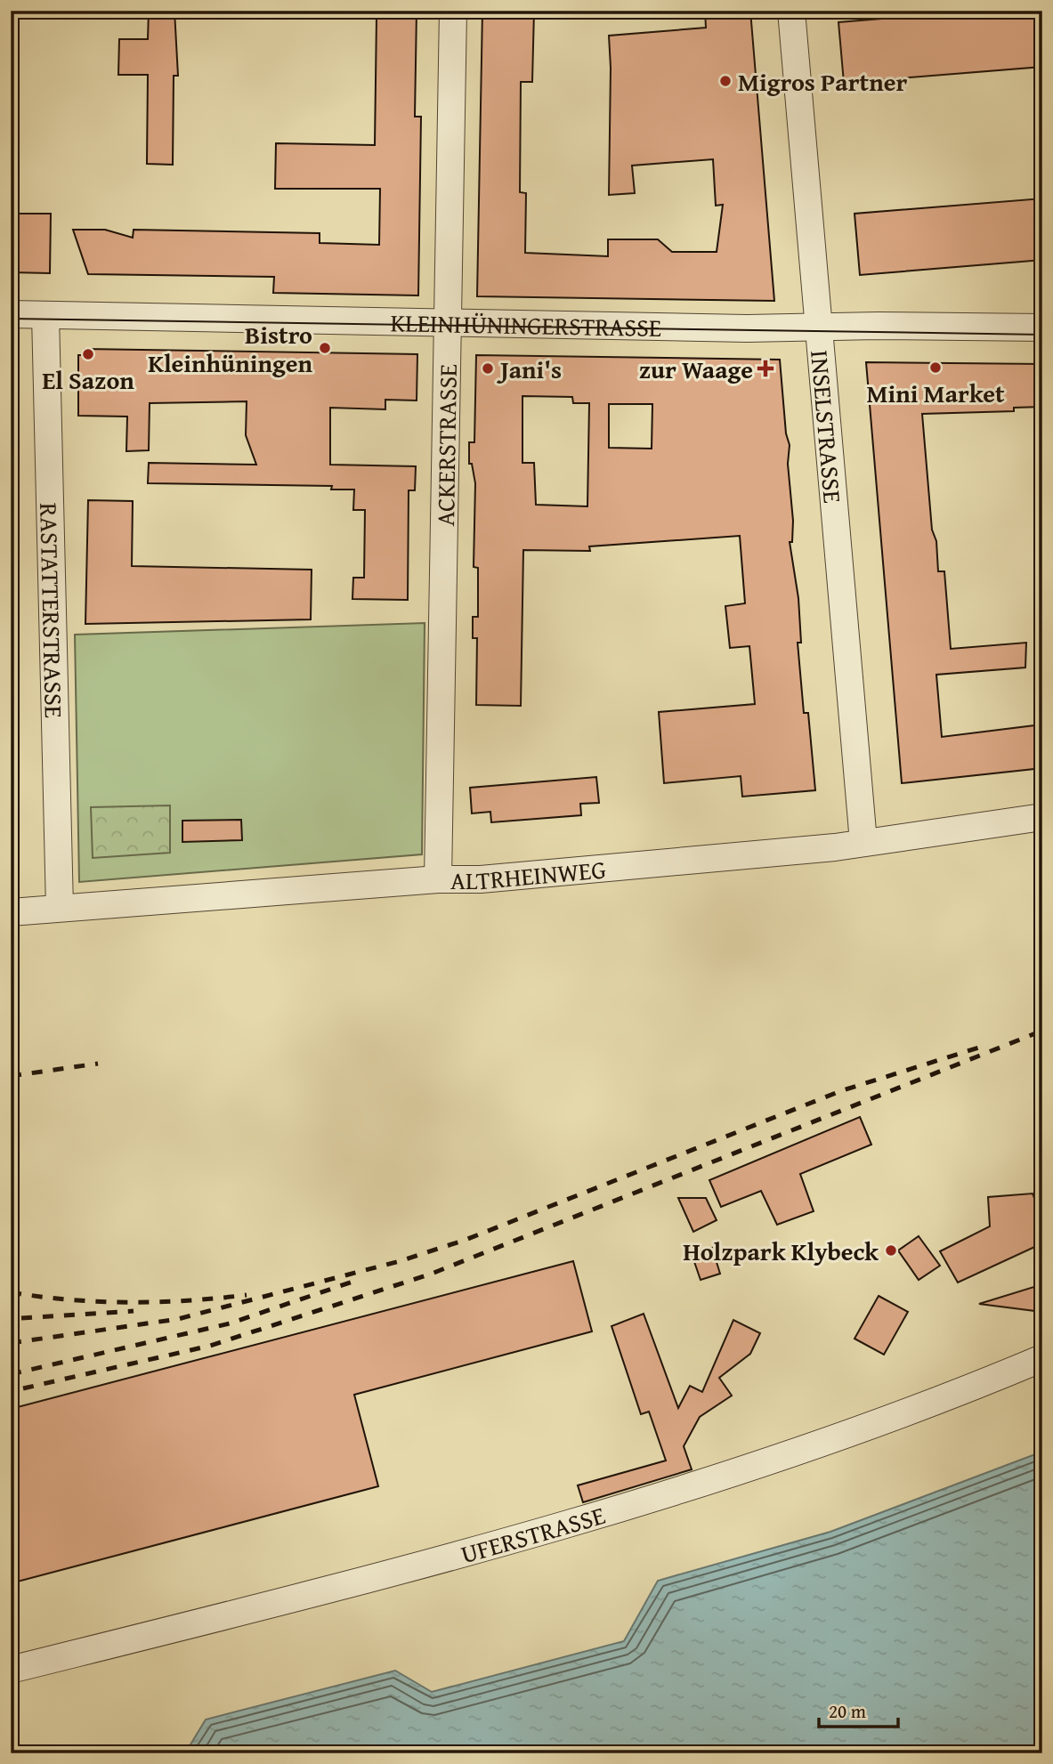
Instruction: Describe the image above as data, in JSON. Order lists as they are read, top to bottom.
{
  "streets": {
    "street": [
      "KLEINHÜNINGERSTRASSE",
      "INSELSTRASSE",
      "ACKERSTRASSE",
      "RASTATTERSTRASSE",
      "ALTRHEINWEG",
      "UFERSTRASSE"
    ]
  },
  "crossings": [
    ["KLEINHÜNINGERSTRASSE", "INSELSTRASSE"],
    ["KLEINHÜNINGERSTRASSE", "ACKERSTRASSE"],
    ["KLEINHÜNINGERSTRASSE", "RASTATTERSTRASSE"],
    ["INSELSTRASSE", "ALTRHEINWEG"],
    ["ACKERSTRASSE", "ALTRHEINWEG"],
    ["RASTATTERSTRASSE", "ALTRHEINWEG"]
  ],
  "places": {
    "other": [
      "Migros Partner",
      "Bistro Kleinhüningen",
      "El Sazon",
      "Mini Market",
      "Jani's",
      "Holzpark Klybeck"
    ],
    "health": ["zur Waage"]
  },
  "scale_bar": "20 m"
}
